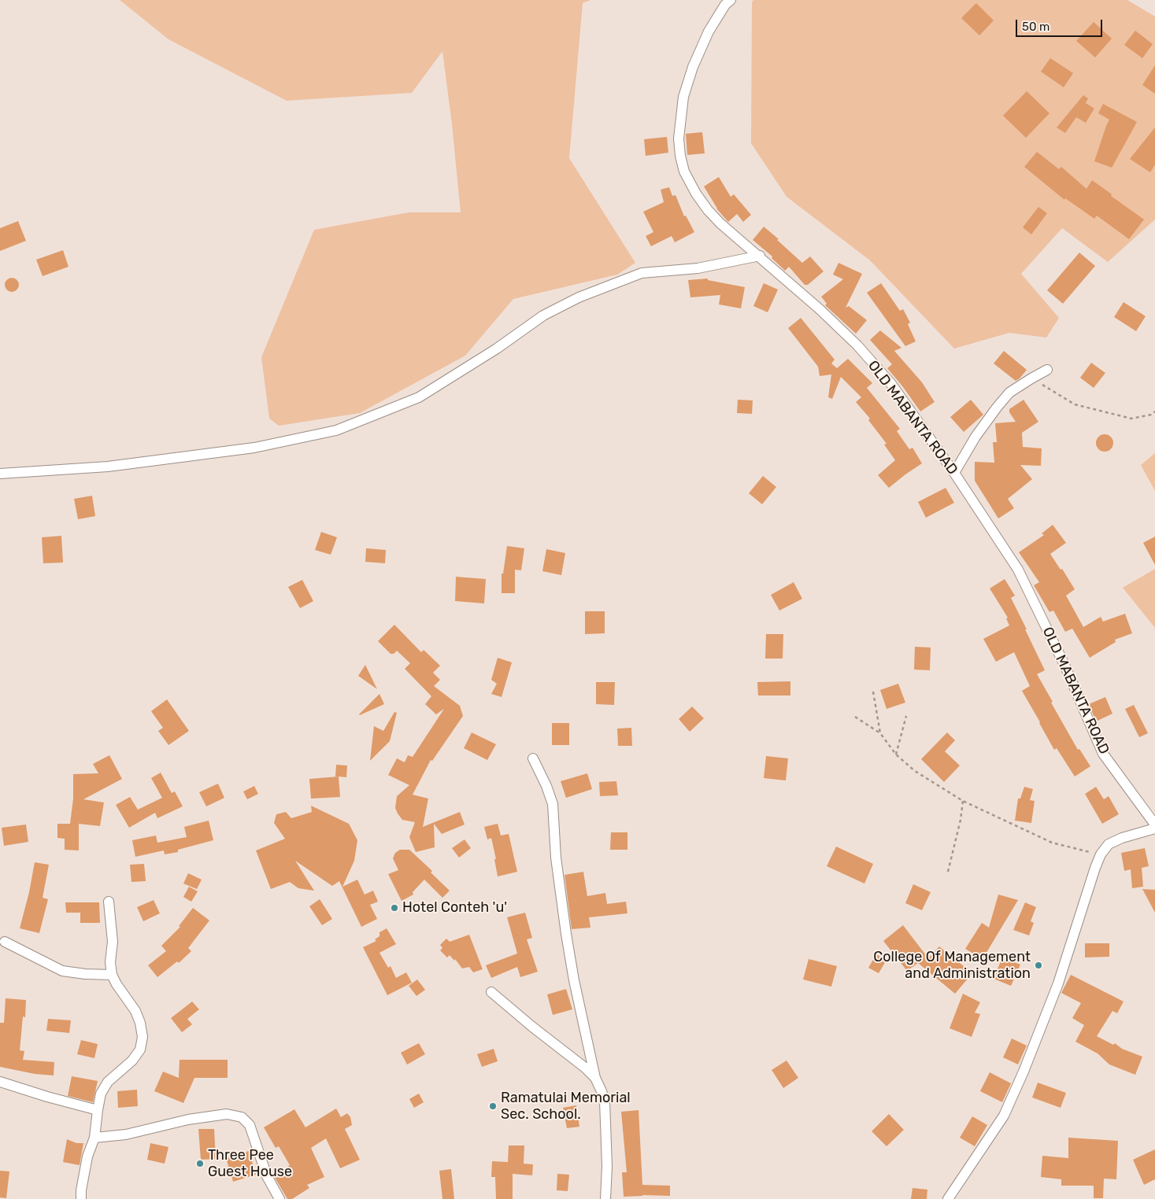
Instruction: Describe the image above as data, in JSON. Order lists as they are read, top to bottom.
{
  "streets": {
    "street": ["OLD MABANTA ROAD"]
  },
  "places": [
    "Hotel Conteh 'u'",
    "College Of Management and Administration",
    "Ramatulai Memorial Sec. School.",
    "Three Pee Guest House"
  ],
  "scale_bar": "50 m"
}
